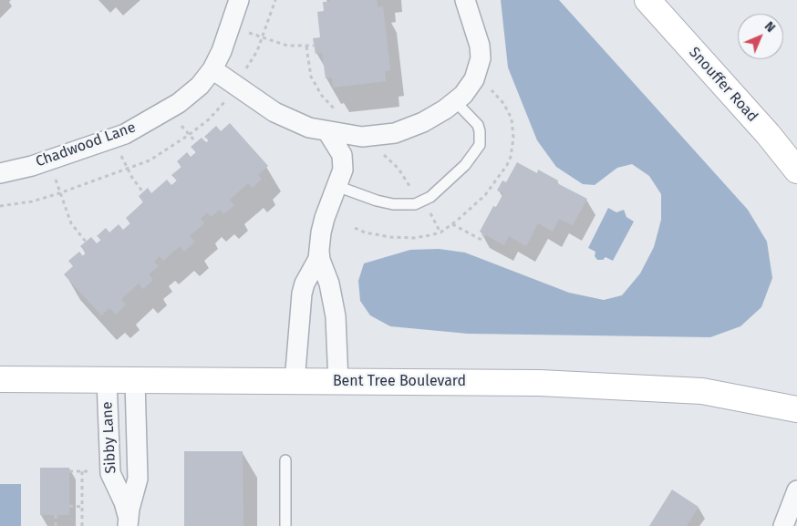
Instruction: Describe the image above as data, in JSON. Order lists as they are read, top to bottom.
{
  "streets": {
    "main road": ["Snouffer Road", "Bent Tree Boulevard"],
    "street": ["Chadwood Lane", "Sibby Lane"]
  },
  "crossings": [
    ["Bent Tree Boulevard", "Sibby Lane"]
  ],
  "north": "top right"
}
